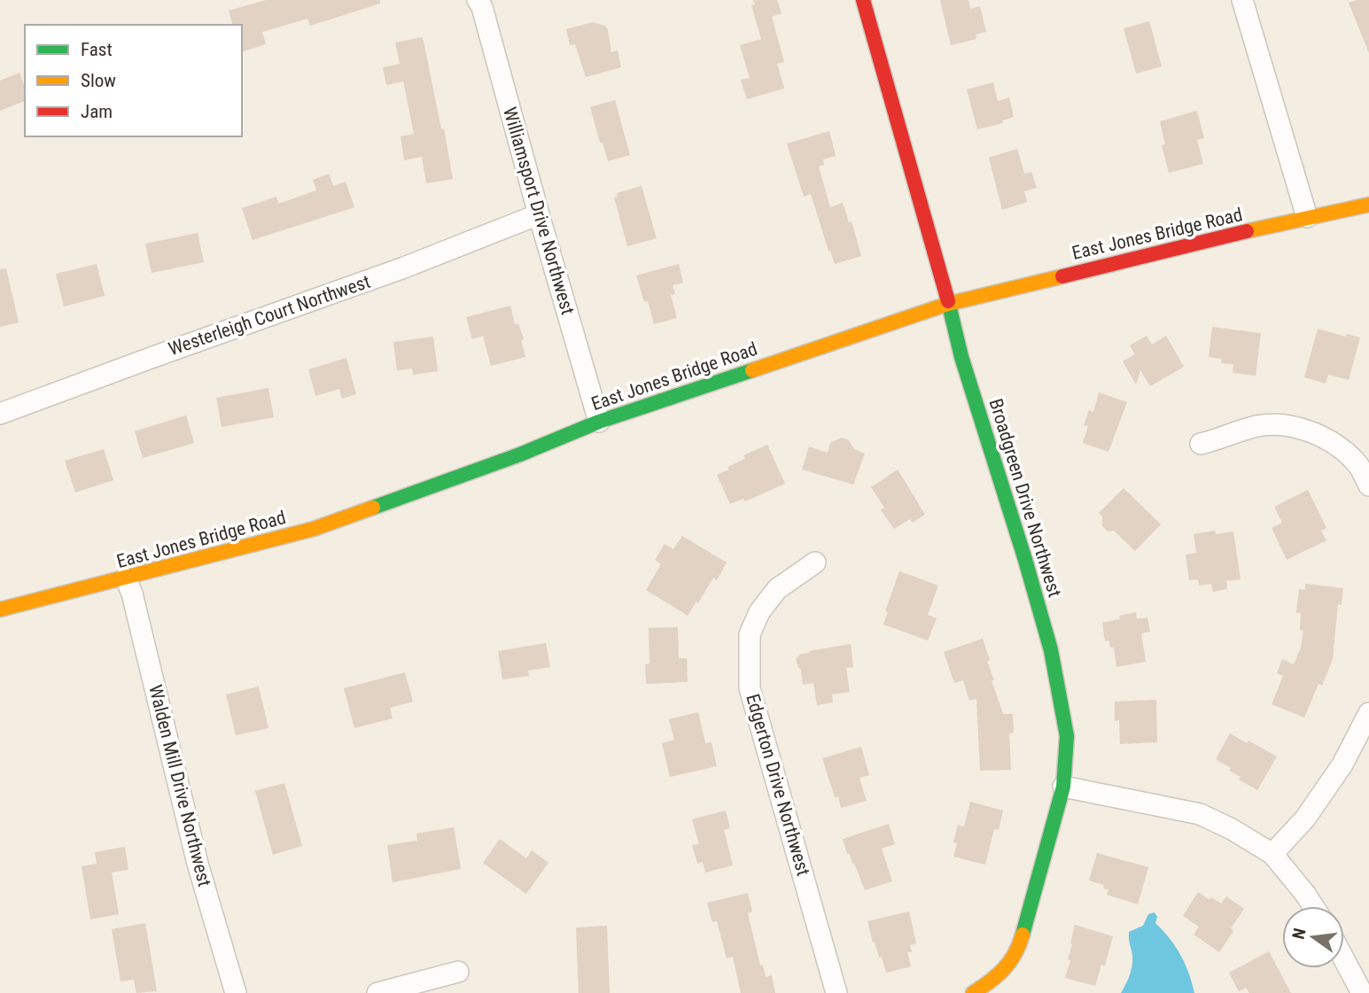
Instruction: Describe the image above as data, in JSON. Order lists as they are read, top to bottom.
{
  "streets": {
    "street": [
      "Williamsport Drive Northwest",
      "East Jones Bridge Road",
      "Westerleigh Court Northwest",
      "Broadgreen Drive Northwest",
      "Edgerton Drive Northwest",
      "Walden Mill Drive Northwest"
    ]
  },
  "crossings": [
    ["Williamsport Drive Northwest", "East Jones Bridge Road"],
    ["Williamsport Drive Northwest", "Westerleigh Court Northwest"],
    ["East Jones Bridge Road", "Broadgreen Drive Northwest"],
    ["East Jones Bridge Road", "Walden Mill Drive Northwest"]
  ],
  "legend": ["Fast", "Slow", "Jam"],
  "north": "left"
}
